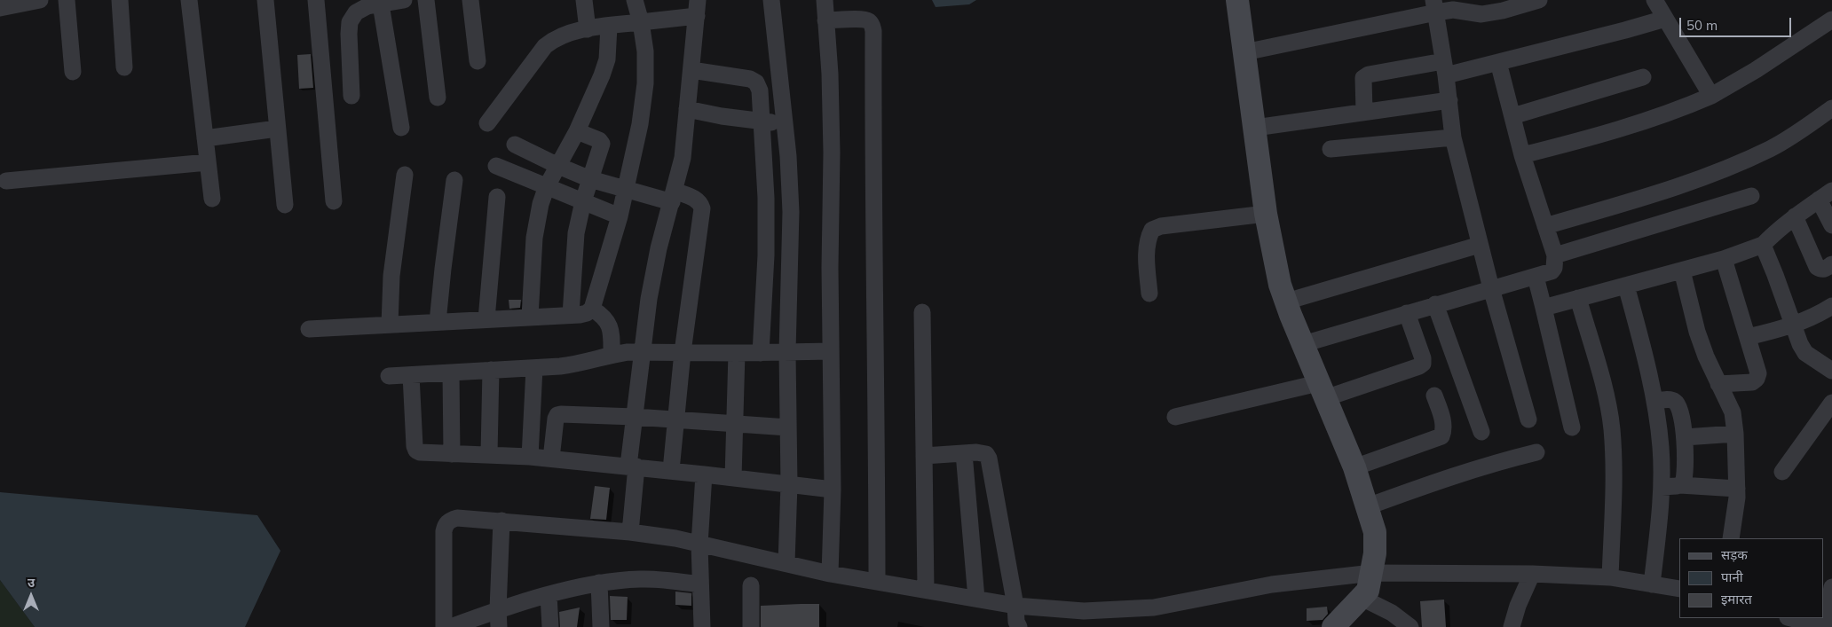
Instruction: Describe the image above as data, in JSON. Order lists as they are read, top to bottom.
{
  "legend": ["सड़क", "पानी", "इमारत"],
  "scale_bar": "50 m",
  "north": "top"
}
